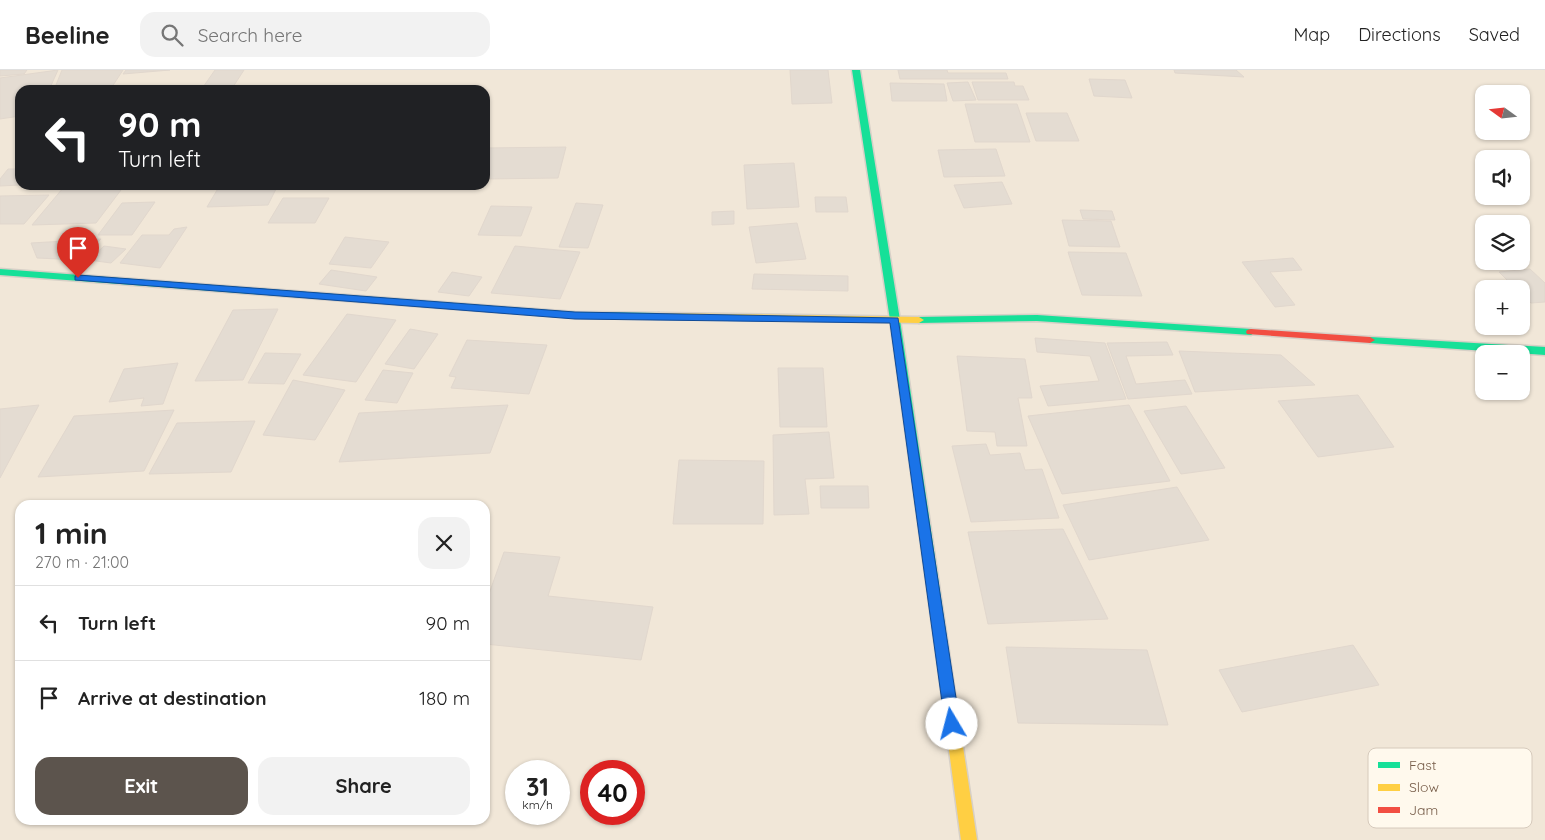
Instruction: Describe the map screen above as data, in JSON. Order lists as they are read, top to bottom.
{
  "legend": ["Fast", "Slow", "Jam"],
  "north": "left",
  "page": {
    "header": "Beeline",
    "search": "Search here",
    "nav": ["Map", "Directions", "Saved"],
    "map_buttons": ["+", "−"],
    "turn": ["90 m", "Turn left"],
    "heading": ["1 min", "270 m · 21:00"],
    "list": [
      {
        "name": "Turn left",
        "value": "90 m"
      },
      {
        "name": "Arrive at destination",
        "value": "180 m"
      }
    ],
    "buttons": ["Exit", "Share"],
    "speed": "31 km/h",
    "limit": "40"
  }
}
